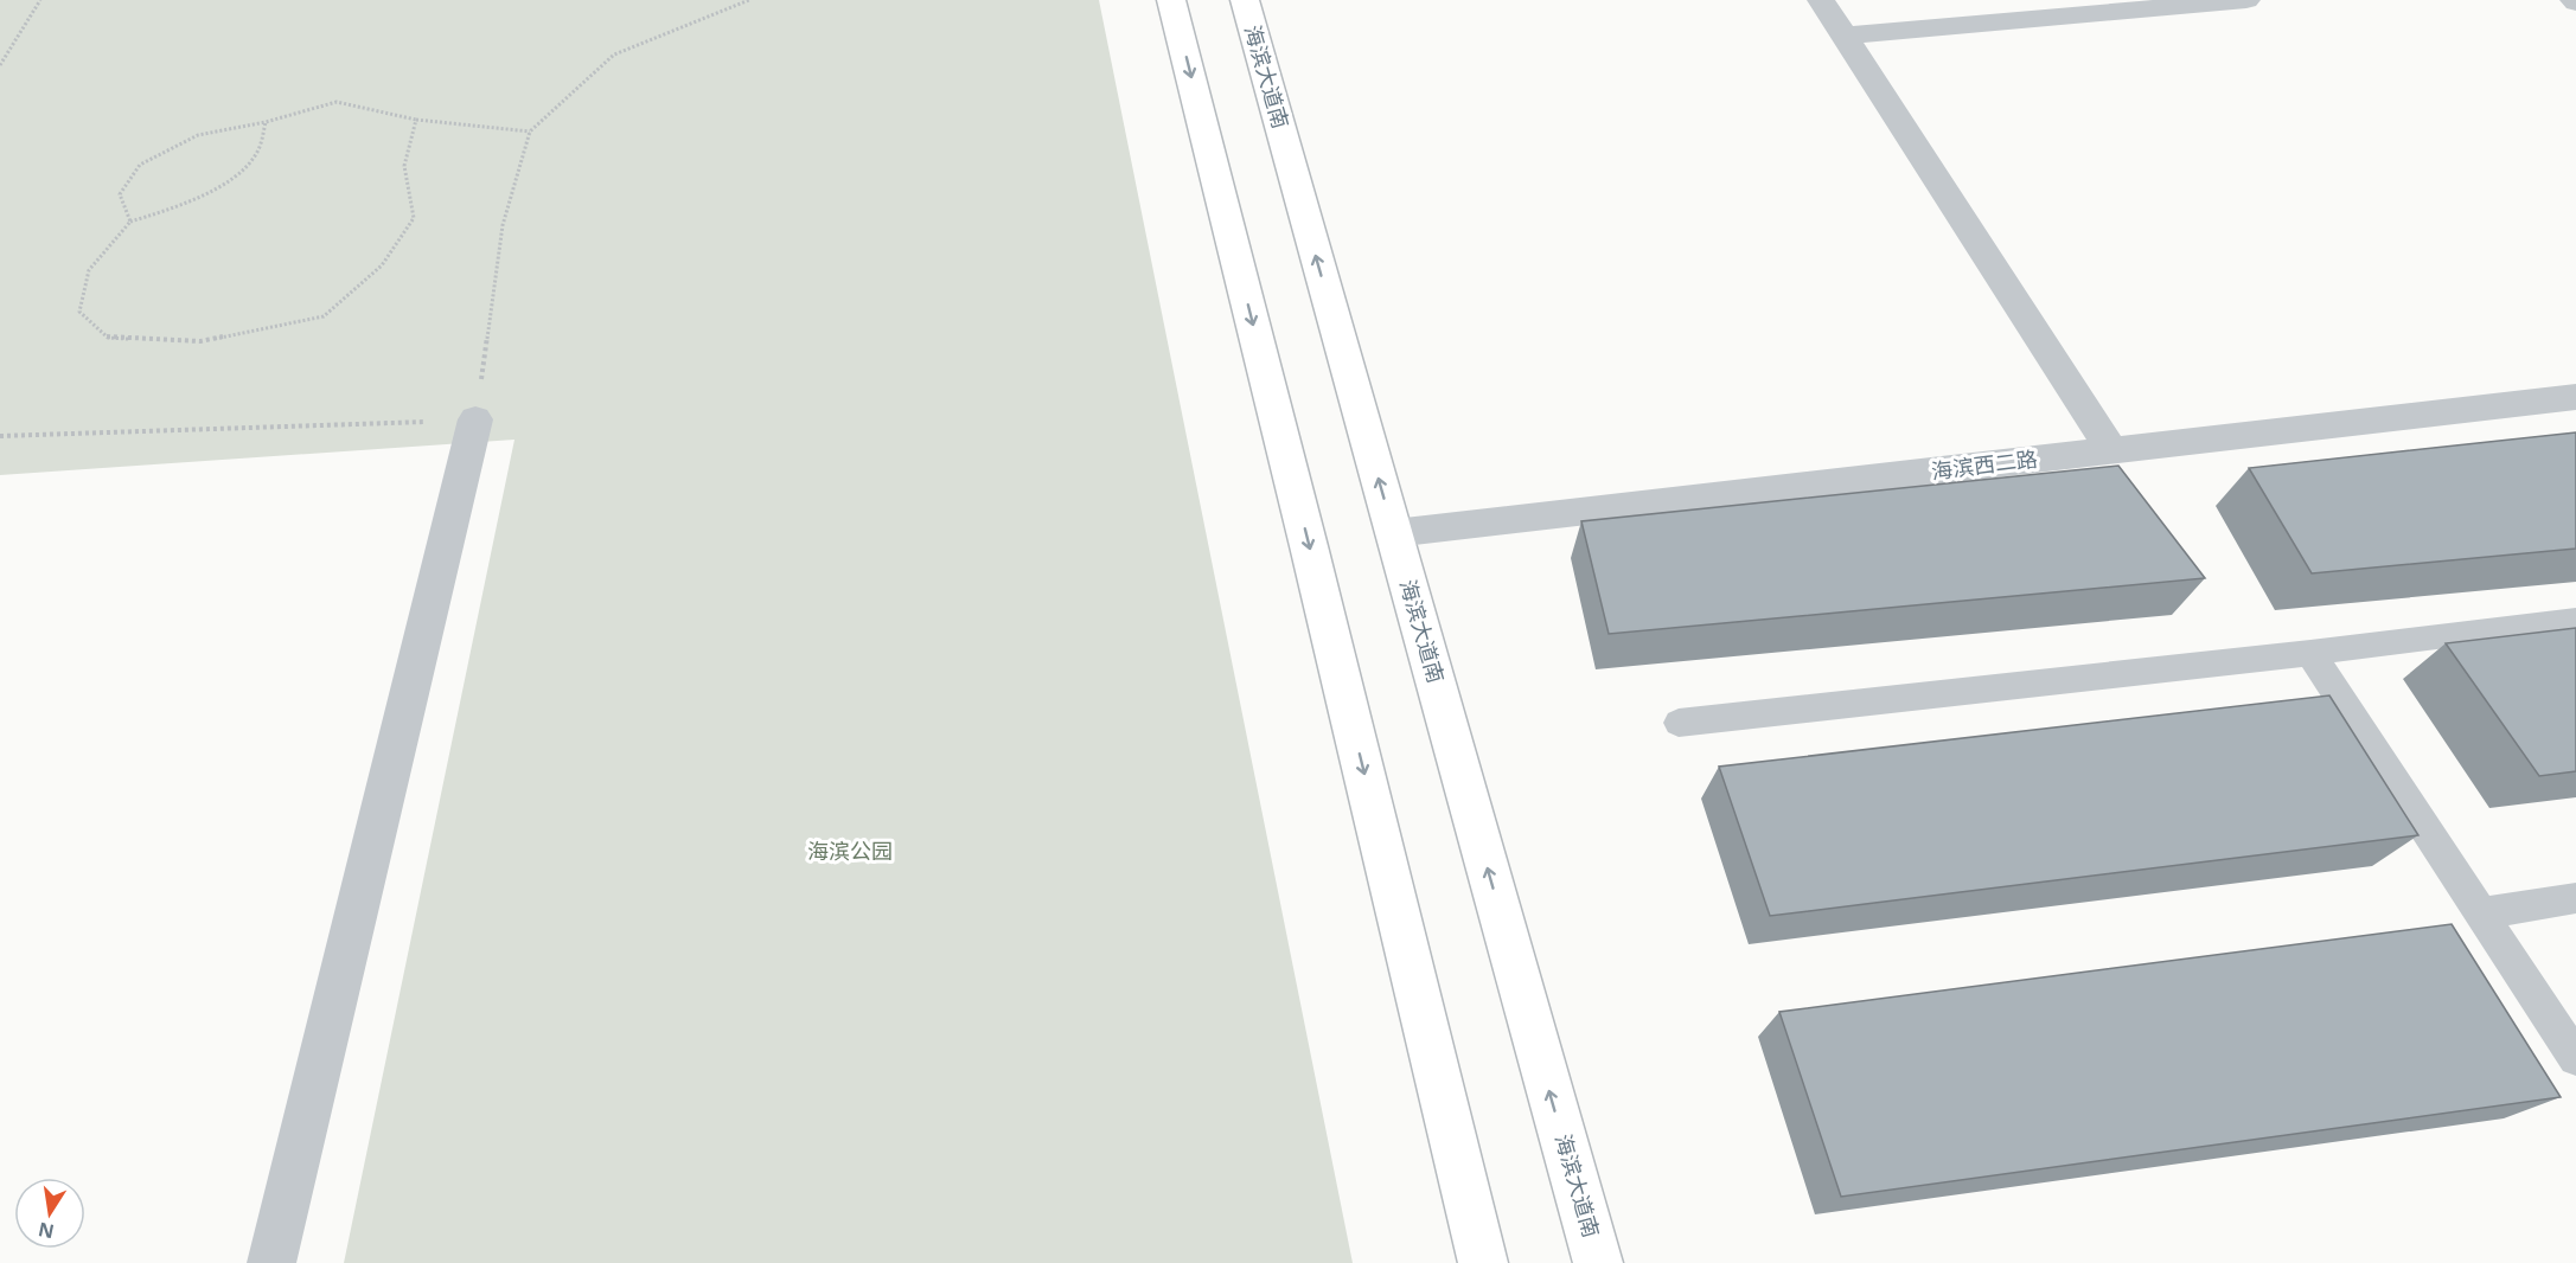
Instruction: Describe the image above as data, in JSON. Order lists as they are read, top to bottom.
{
  "streets": {
    "main road": ["海滨大道南"],
    "street": ["海滨西二路"]
  },
  "crossings": [
    ["海滨大道南", "海滨西二路"]
  ],
  "parks": ["海滨公园"],
  "north": "bottom"
}
